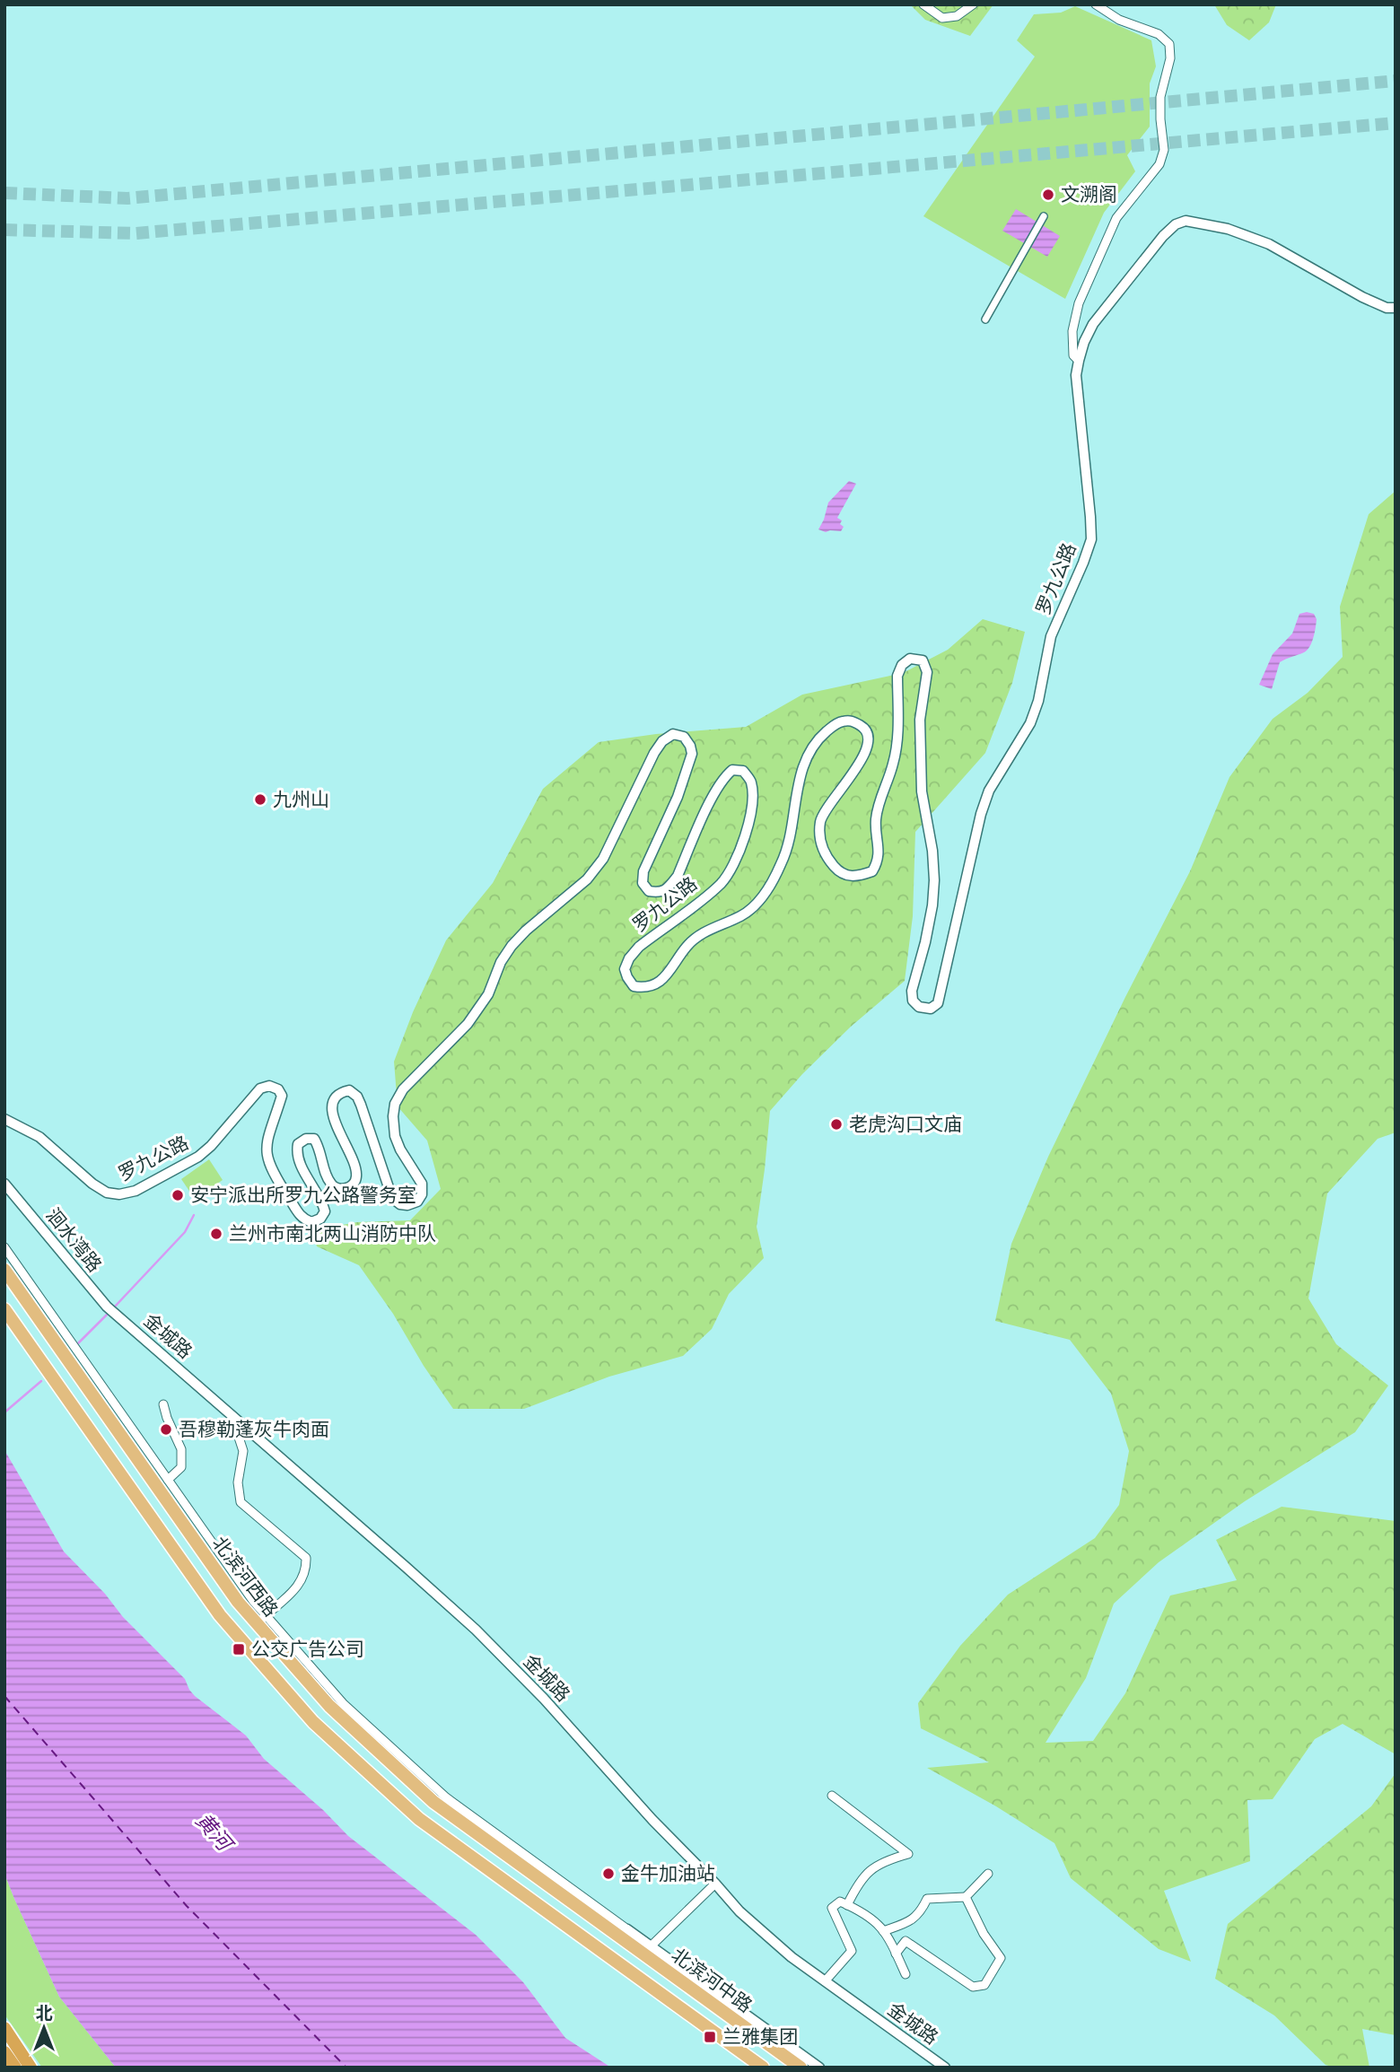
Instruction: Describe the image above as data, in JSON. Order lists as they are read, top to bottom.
{
  "streets": {
    "main road": ["北滨河西路", "北滨河中路"],
    "street": ["罗九公路", "洄水湾路", "金城路"]
  },
  "crossings": [
    ["洄水湾路", "金城路"],
    ["北滨河西路", "北滨河中路"]
  ],
  "water": ["黄河"],
  "places": {
    "other": [
      "文溯阁",
      "九州山",
      "老虎沟口文庙",
      "安宁派出所罗九公路警务室",
      "兰州市南北两山消防中队",
      "吾穆勒蓬灰牛肉面",
      "金牛加油站"
    ],
    "transit": ["公交广告公司", "兰雅集团"]
  },
  "north": "top"
}
